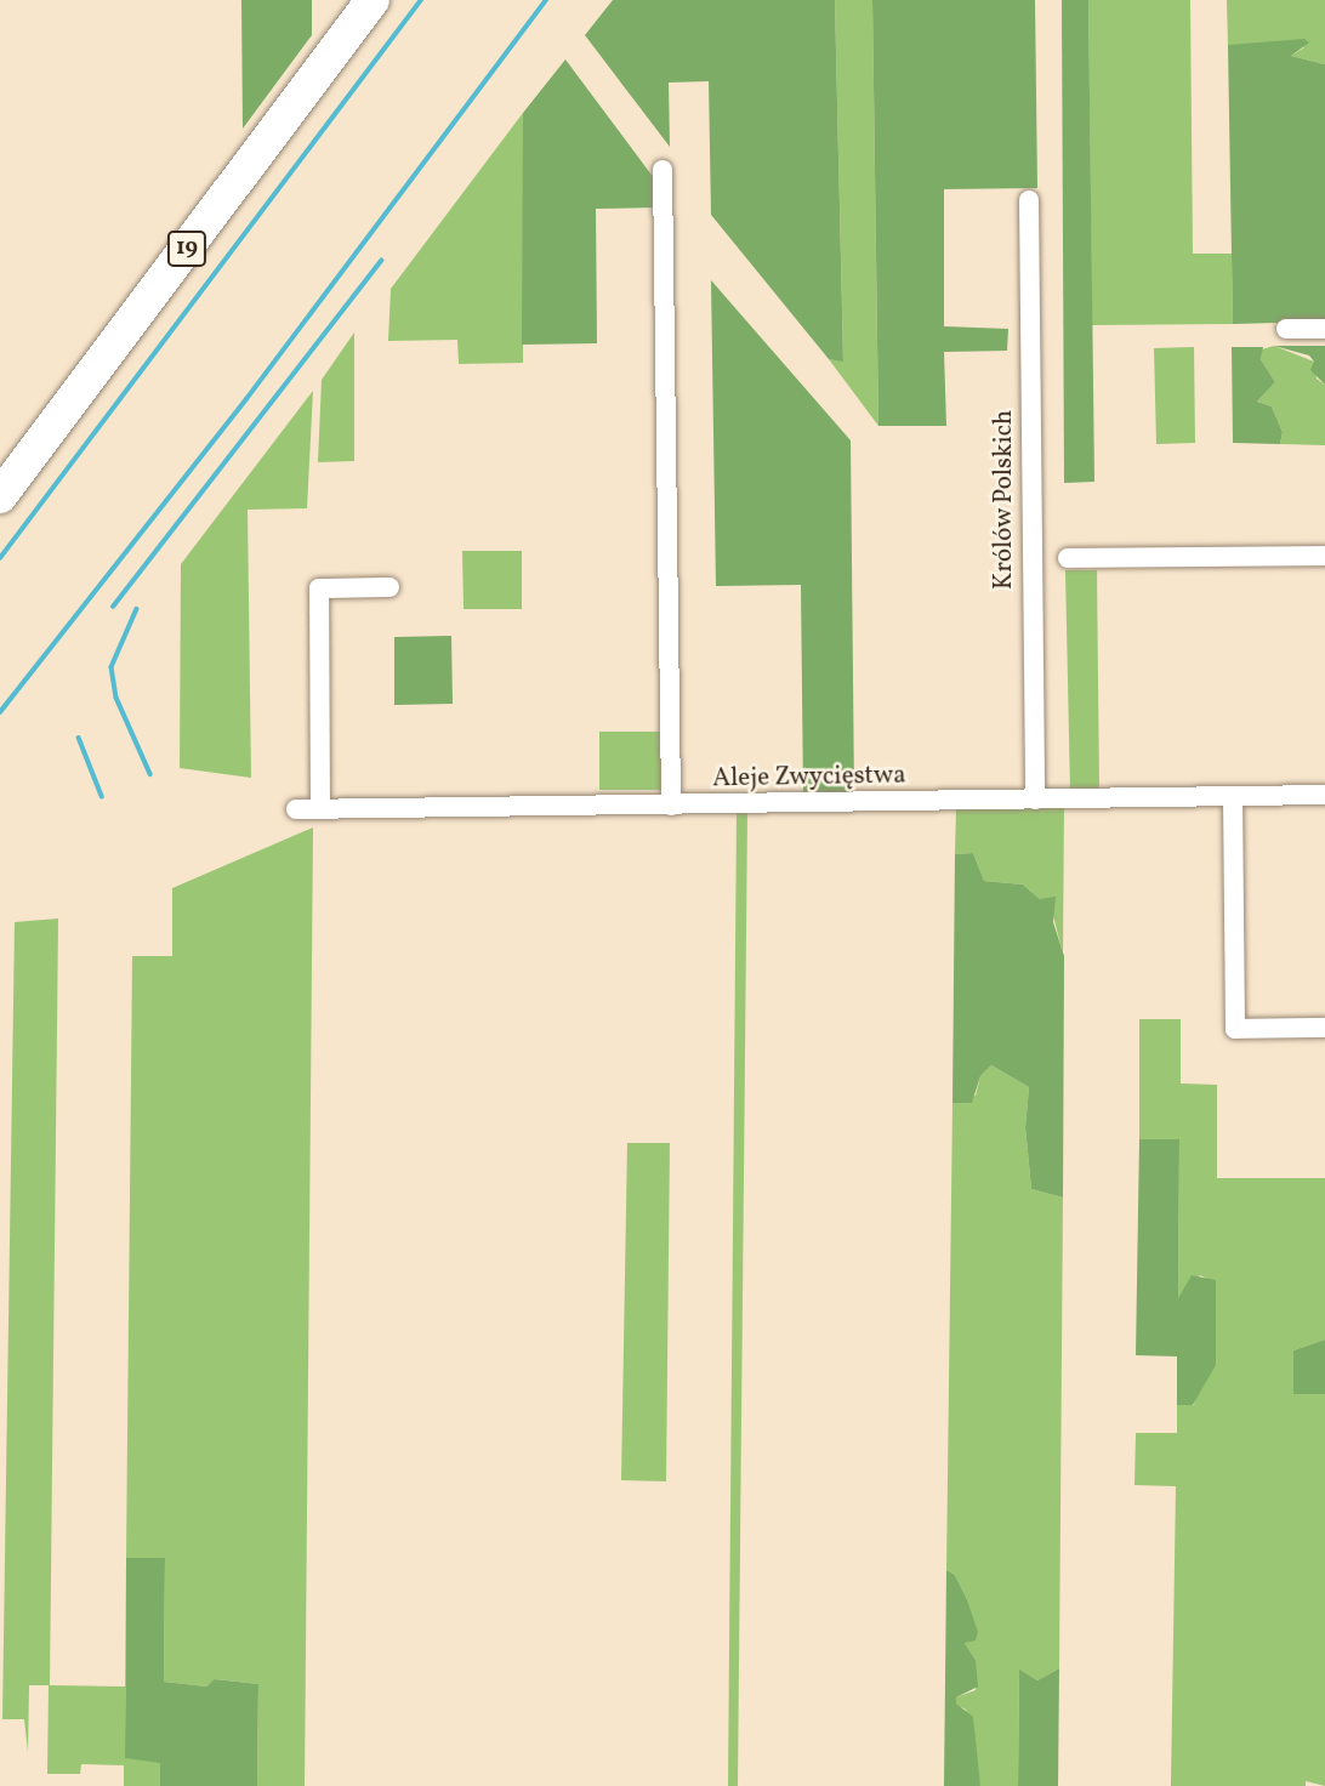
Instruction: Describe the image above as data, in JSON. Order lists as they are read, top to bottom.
{
  "streets": {
    "highway": ["19"],
    "street": ["Królów Polskich", "Aleje Zwycięstwa"]
  },
  "crossings": [
    ["Królów Polskich", "Aleje Zwycięstwa"]
  ]
}
